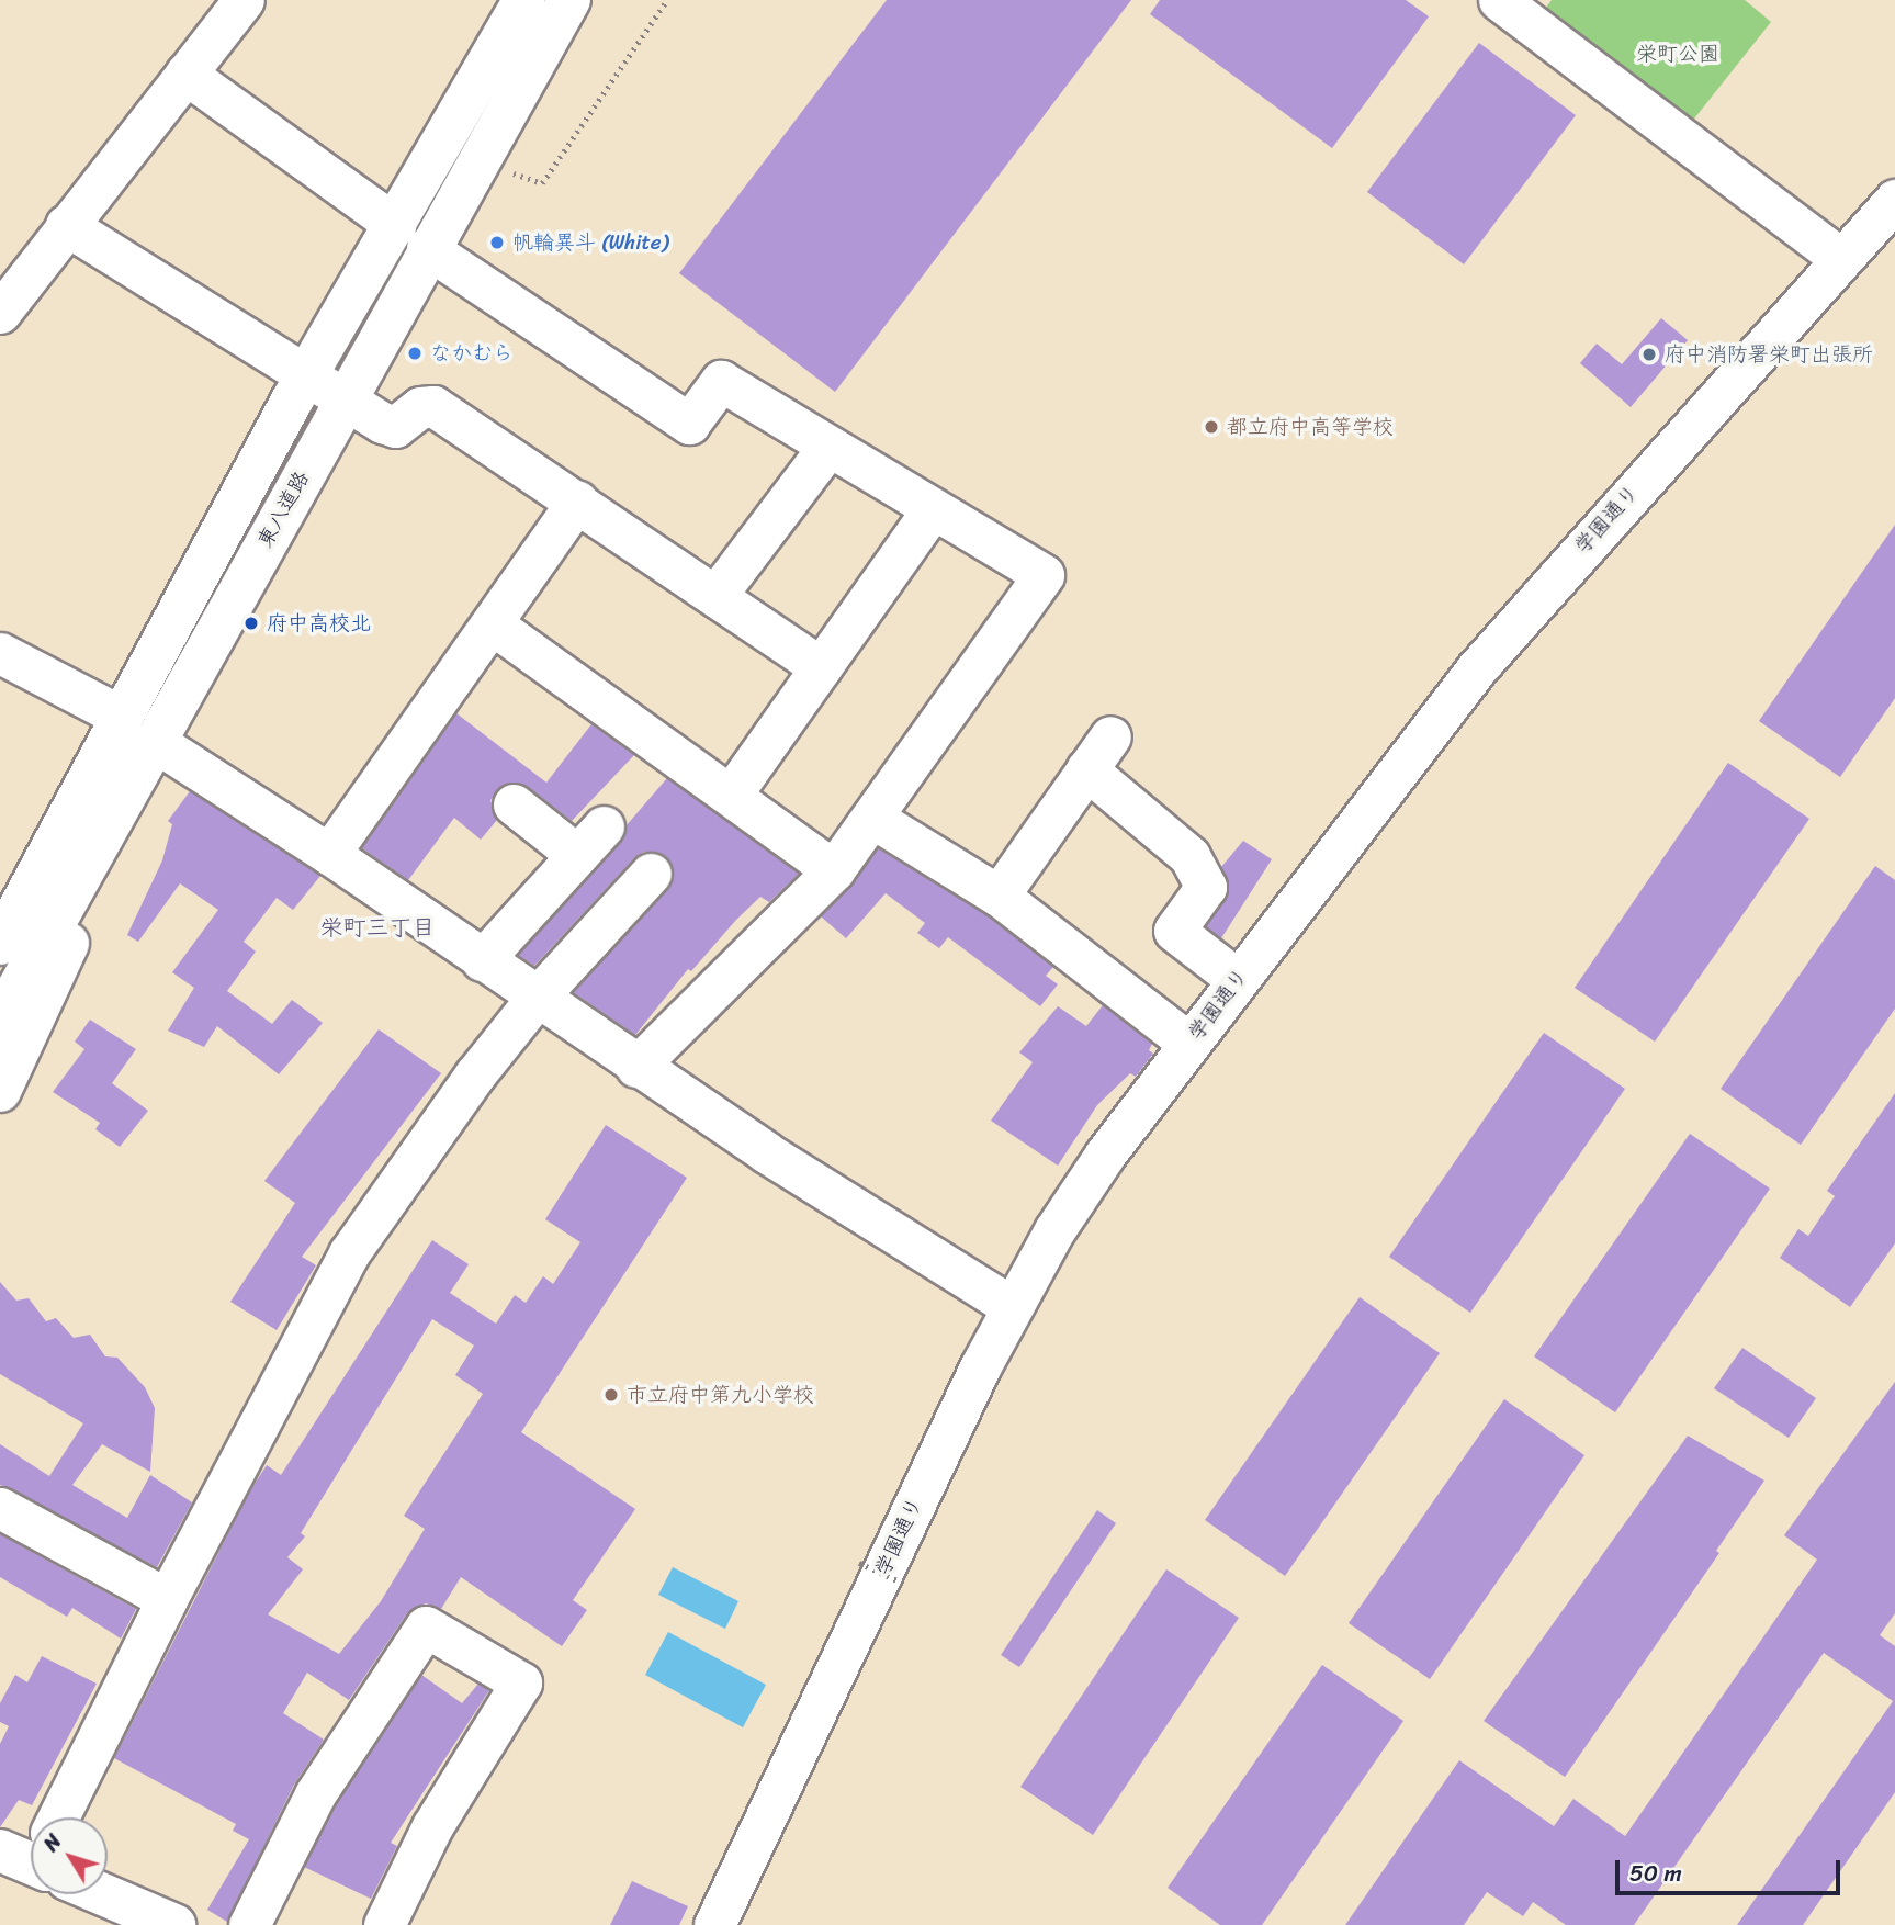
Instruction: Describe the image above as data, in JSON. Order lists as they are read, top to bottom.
{
  "streets": {
    "main road": ["東八道路"],
    "street": ["学園通り"]
  },
  "districts": ["栄町三丁目"],
  "parks": ["栄町公園"],
  "places": [
    "帆輪異斗 (White)",
    "なかむら",
    "府中消防署栄町出張所",
    "都立府中高等学校",
    "府中高校北",
    "市立府中第九小学校"
  ],
  "scale_bar": "50 m",
  "north": "top left"
}
